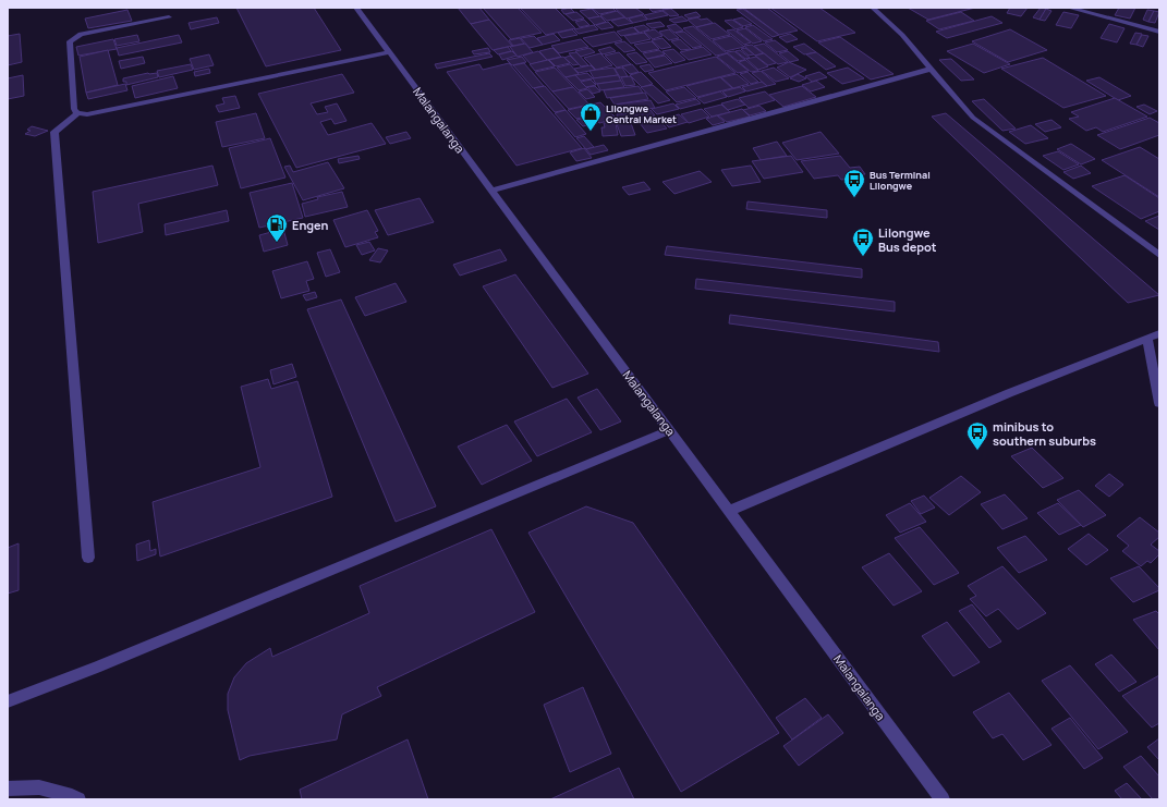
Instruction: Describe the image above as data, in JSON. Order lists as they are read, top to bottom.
{
  "streets": {
    "street": ["Malangalanga"]
  },
  "places": {
    "shop": ["Lilongwe Central Market"],
    "bus stop": ["Bus Terminal Lilongwe", "Lilongwe Bus depot", "minibus to southern suburbs"],
    "fuel station": ["Engen"]
  }
}
